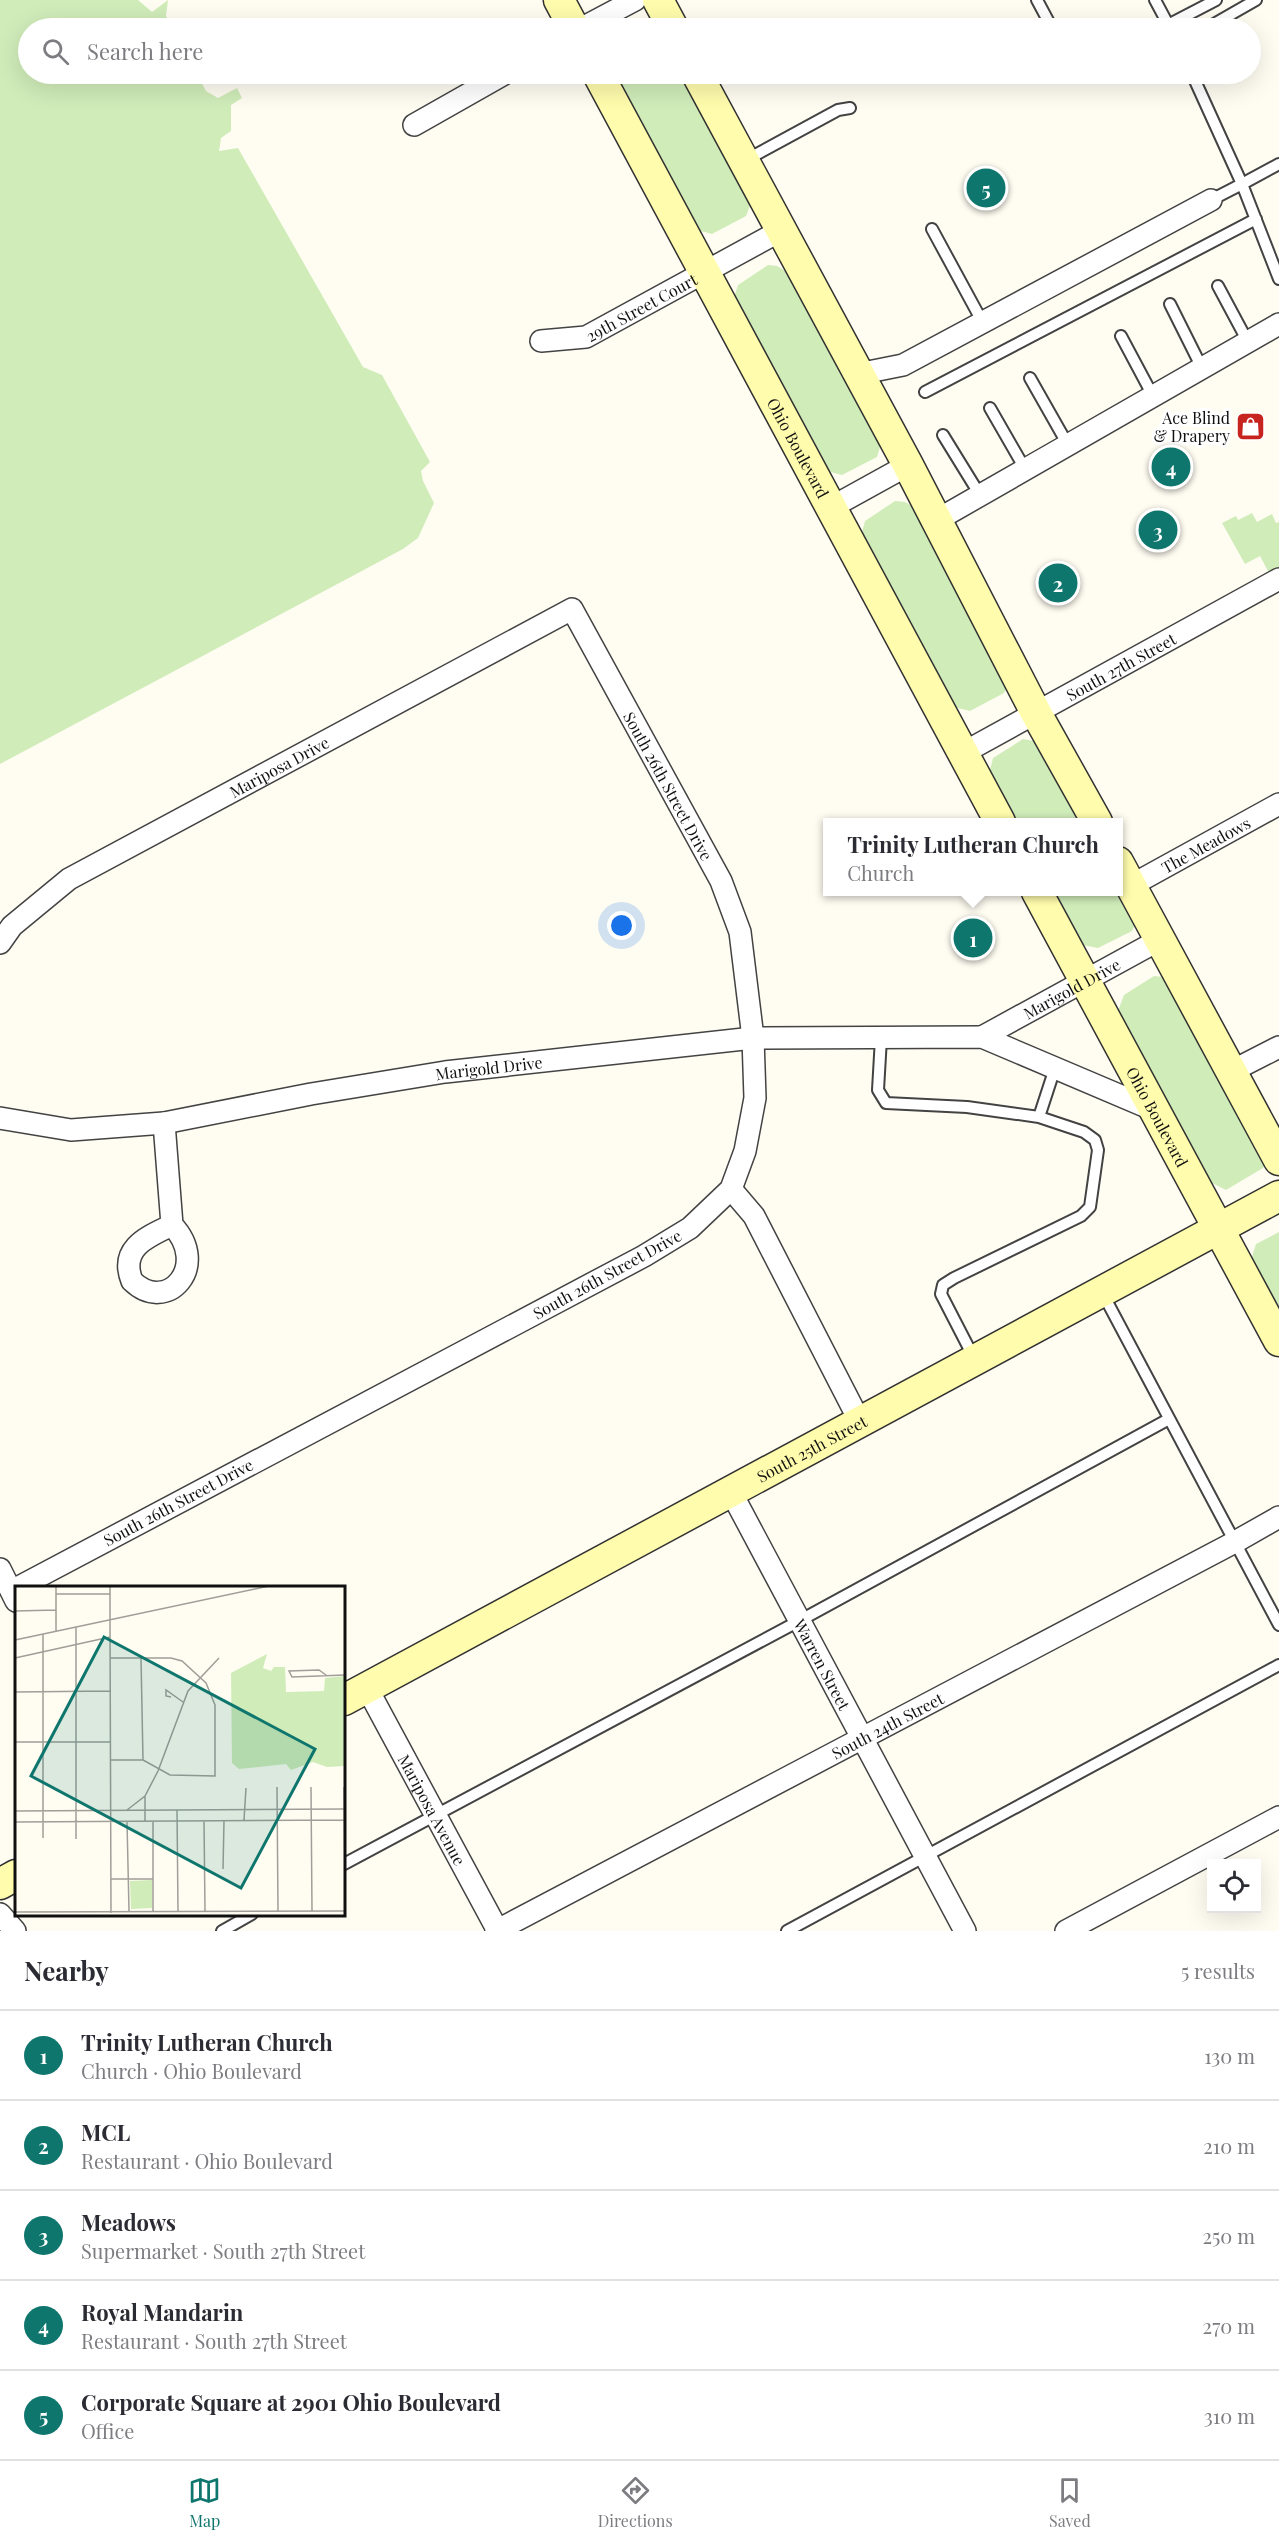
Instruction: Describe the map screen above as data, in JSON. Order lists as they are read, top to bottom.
{
  "streets": {
    "street": [
      "29th Street Court",
      "Ohio Boulevard",
      "South 27th Street",
      "Mariposa Drive",
      "South 26th Street Drive",
      "The Meadows",
      "Marigold Drive",
      "South 25th Street",
      "Warren Street",
      "South 24th Street",
      "Mariposa Avenue"
    ]
  },
  "crossings": [
    ["29th Street Court", "Ohio Boulevard"],
    ["Ohio Boulevard", "South 27th Street"],
    ["Ohio Boulevard", "Marigold Drive"],
    ["Ohio Boulevard", "South 25th Street"],
    ["Mariposa Drive", "South 26th Street Drive"],
    ["South 26th Street Drive", "Marigold Drive"],
    ["South 25th Street", "Warren Street"],
    ["South 25th Street", "Mariposa Avenue"],
    ["Warren Street", "South 24th Street"],
    ["South 24th Street", "Mariposa Avenue"]
  ],
  "places": {
    "shop": ["Ace Blind & Drapery"]
  },
  "page": {
    "search": "Search here",
    "pins": [
      "5",
      "4",
      "3",
      "2",
      "1"
    ],
    "popup": ["Trinity Lutheran Church", "Church"],
    "heading": ["Nearby", "5 results"],
    "list": [
      {
        "mark": "1",
        "name": "Trinity Lutheran Church",
        "note": "Church · Ohio Boulevard",
        "value": "130 m"
      },
      {
        "mark": "2",
        "name": "MCL",
        "note": "Restaurant · Ohio Boulevard",
        "value": "210 m"
      },
      {
        "mark": "3",
        "name": "Meadows",
        "note": "Supermarket · South 27th Street",
        "value": "250 m"
      },
      {
        "mark": "4",
        "name": "Royal Mandarin",
        "note": "Restaurant · South 27th Street",
        "value": "270 m"
      },
      {
        "mark": "5",
        "name": "Corporate Square at 2901 Ohio Boulevard",
        "note": "Office",
        "value": "310 m"
      }
    ],
    "nav": ["Map", "Directions", "Saved"]
  }
}
